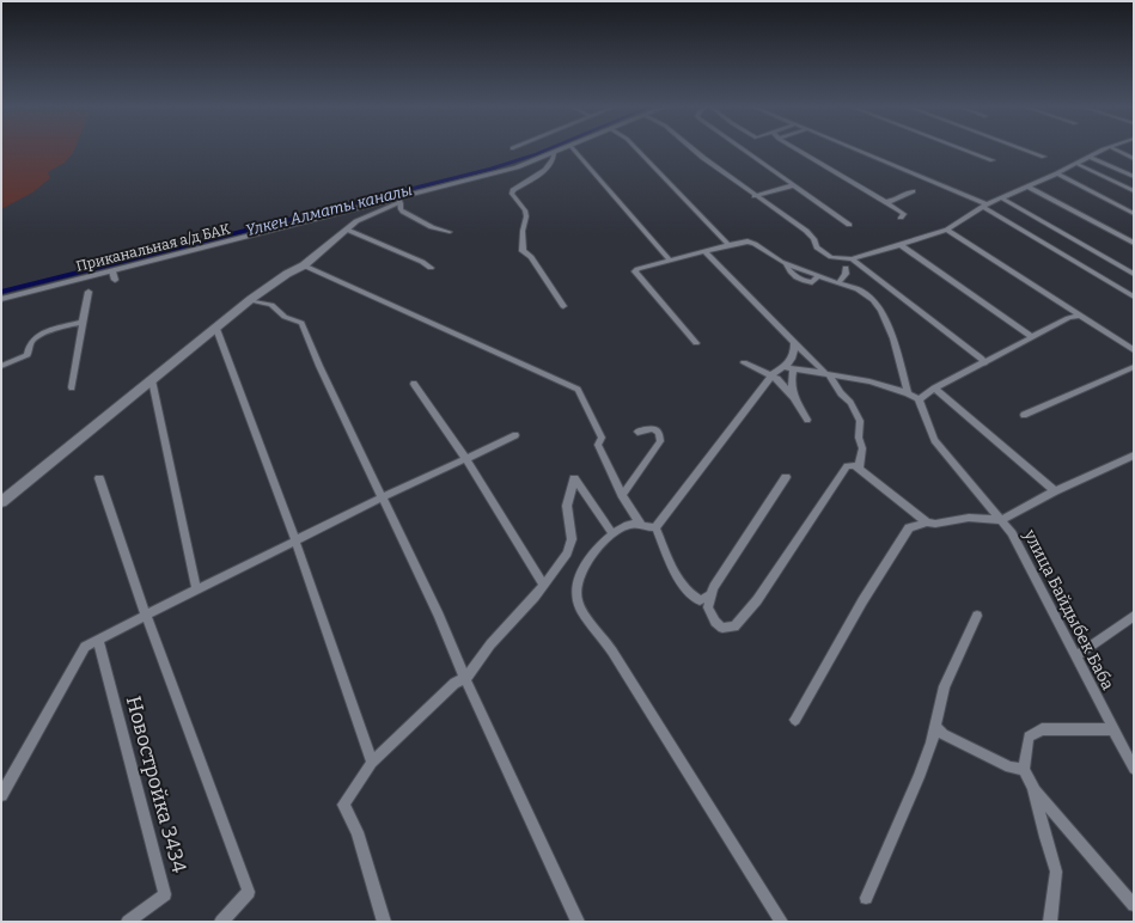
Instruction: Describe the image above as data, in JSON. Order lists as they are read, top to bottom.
{
  "streets": {
    "main road": ["Приканальная а/д БАК"],
    "street": ["улица Байдыбек Баба", "Новостройка 3434"]
  },
  "water": ["Үлкен Алматы каналы"]
}
